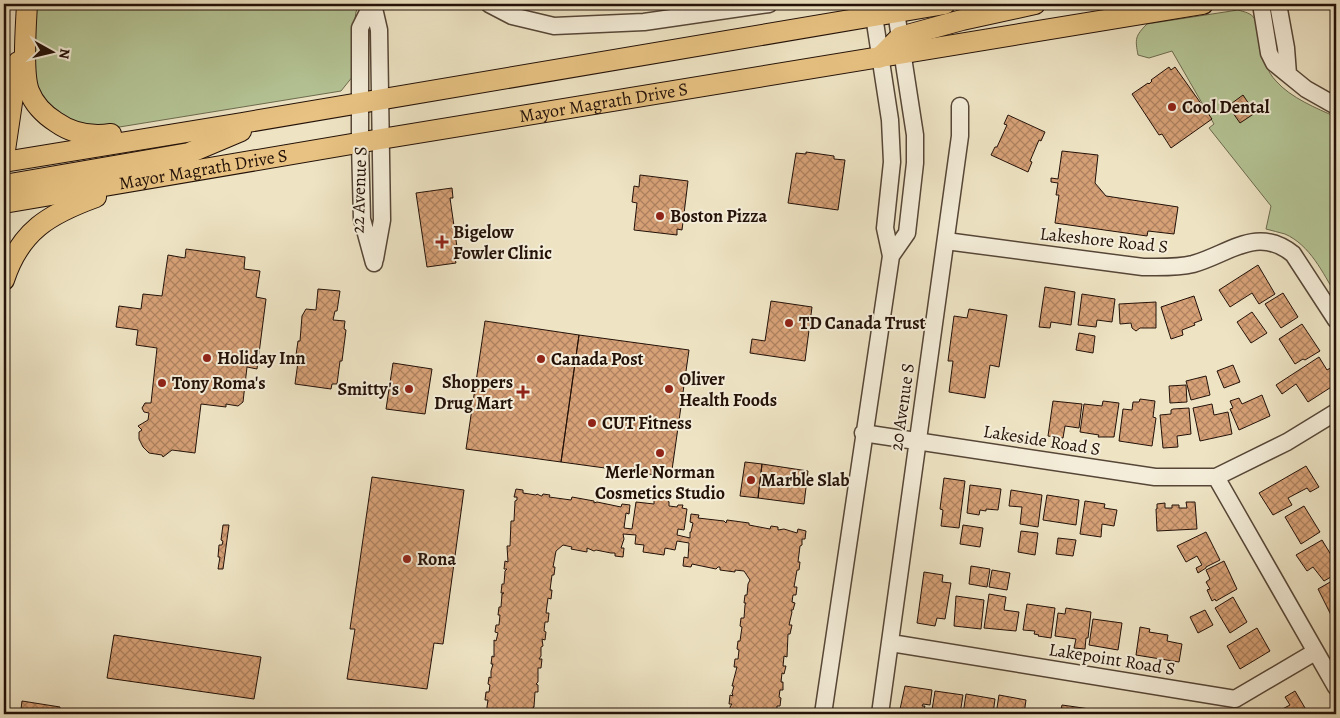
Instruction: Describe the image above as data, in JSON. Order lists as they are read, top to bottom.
{
  "streets": {
    "main road": ["Mayor Magrath Drive S"],
    "street": [
      "22 Avenue S",
      "Lakeshore Road S",
      "20 Avenue S",
      "Lakeside Road S",
      "Lakepoint Road S"
    ]
  },
  "crossings": [
    ["Mayor Magrath Drive S", "22 Avenue S"],
    ["Mayor Magrath Drive S", "20 Avenue S"],
    ["Lakeshore Road S", "20 Avenue S"],
    ["20 Avenue S", "Lakeside Road S"],
    ["20 Avenue S", "Lakepoint Road S"]
  ],
  "places": {
    "other": [
      "Cool Dental",
      "Boston Pizza",
      "TD Canada Trust",
      "Holiday Inn",
      "Canada Post",
      "Tony Roma's",
      "Smitty's",
      "Oliver Health Foods",
      "CUT Fitness",
      "Merle Norman Cosmetics Studio",
      "Marble Slab",
      "Rona"
    ],
    "health": ["Bigelow Fowler Clinic", "Shoppers Drug Mart"]
  },
  "north": "right"
}
